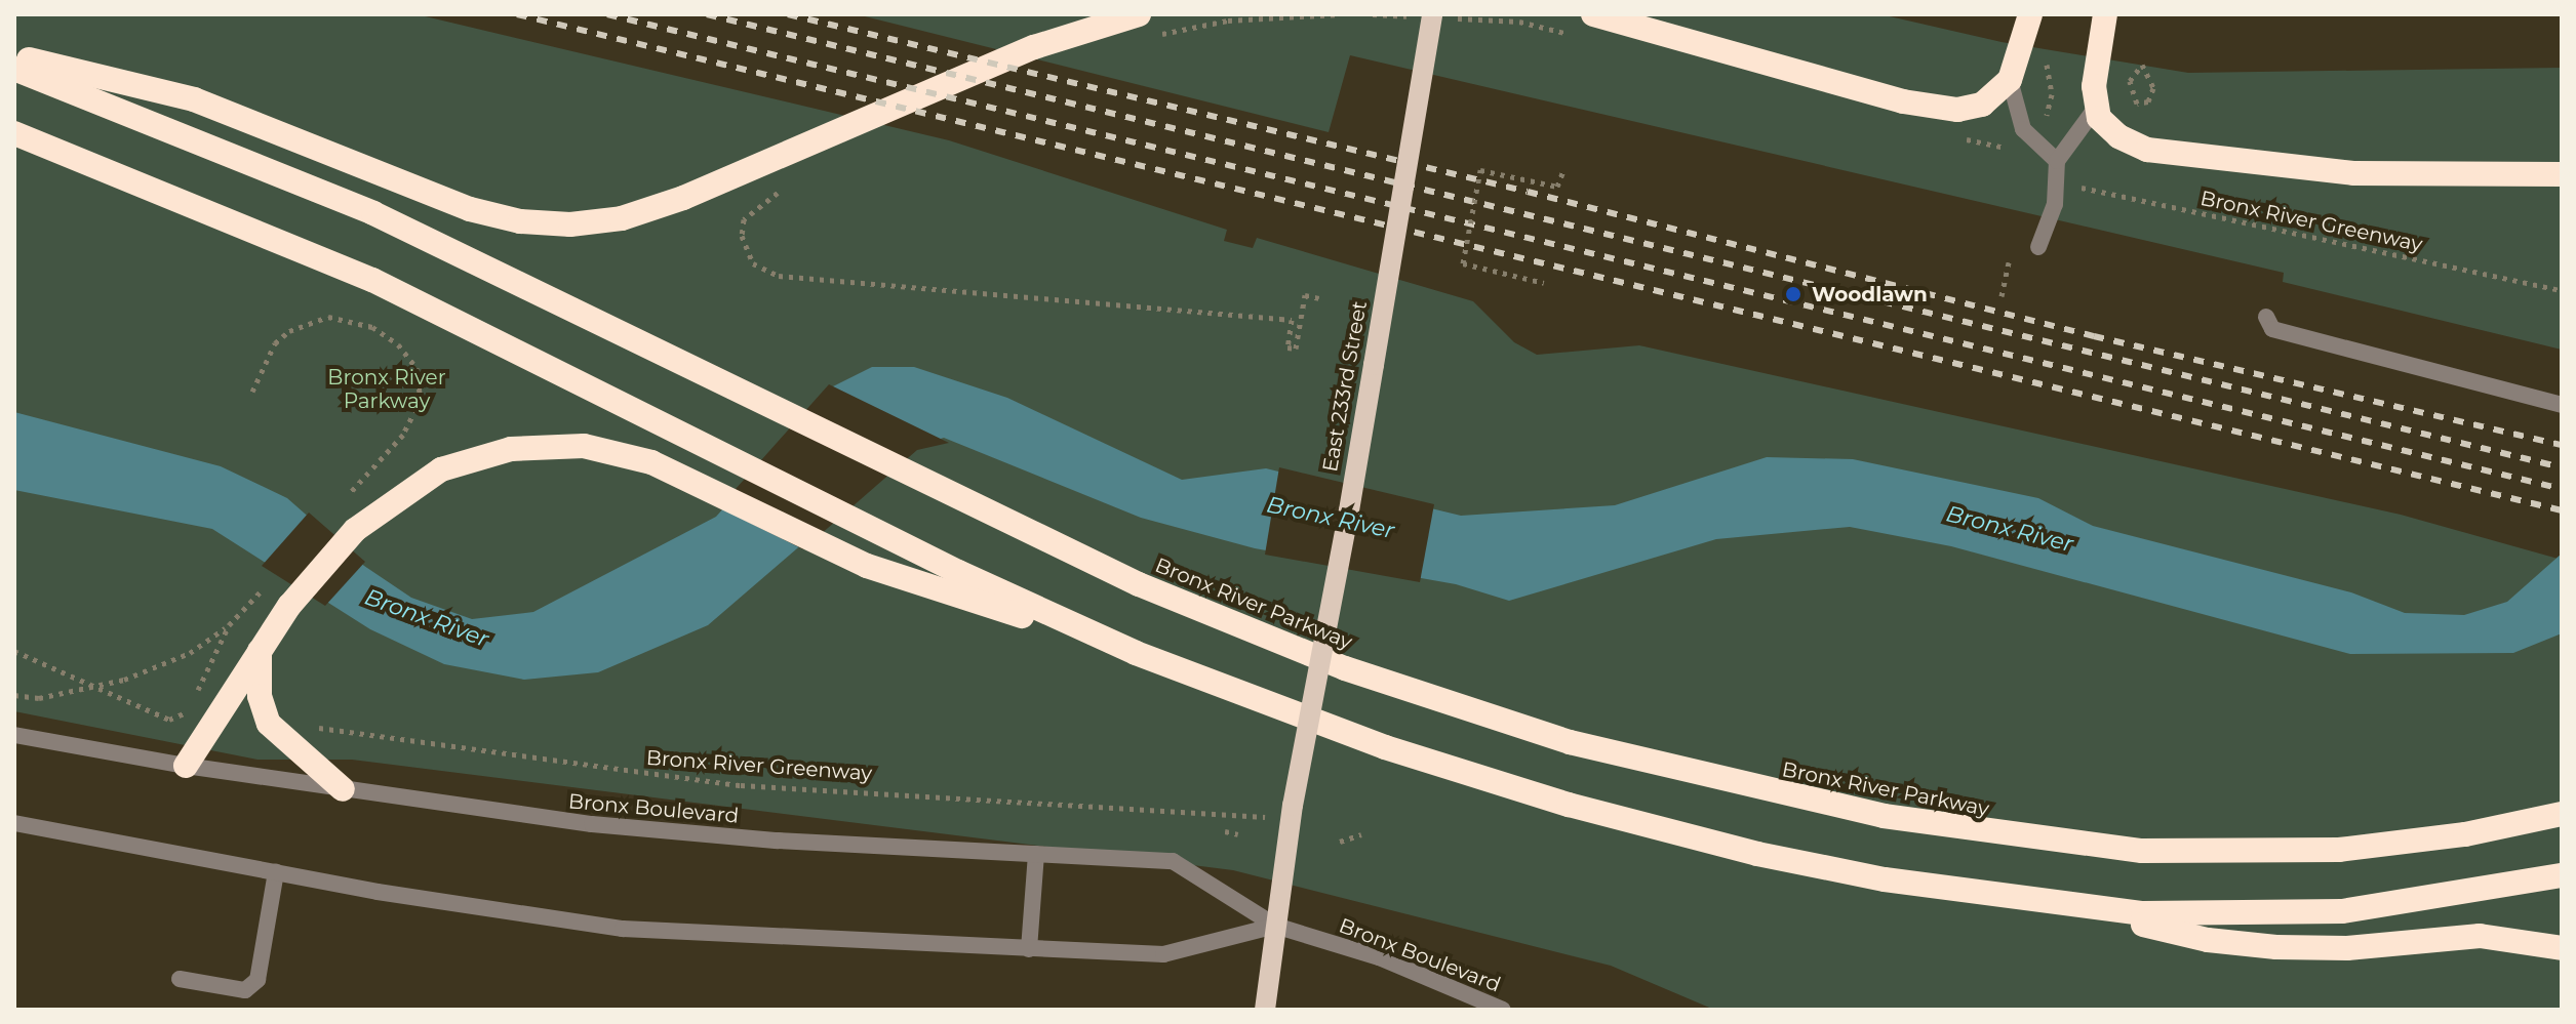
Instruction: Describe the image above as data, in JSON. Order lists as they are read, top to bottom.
{
  "streets": {
    "highway": ["Bronx River Parkway"],
    "main road": ["East 233rd Street"],
    "street": ["Bronx Boulevard"],
    "path": ["Bronx River Greenway"]
  },
  "crossings": [
    ["East 233rd Street", "Bronx Boulevard"]
  ],
  "water": ["Bronx River"],
  "parks": ["Bronx River Parkway"],
  "places": ["Woodlawn"]
}
